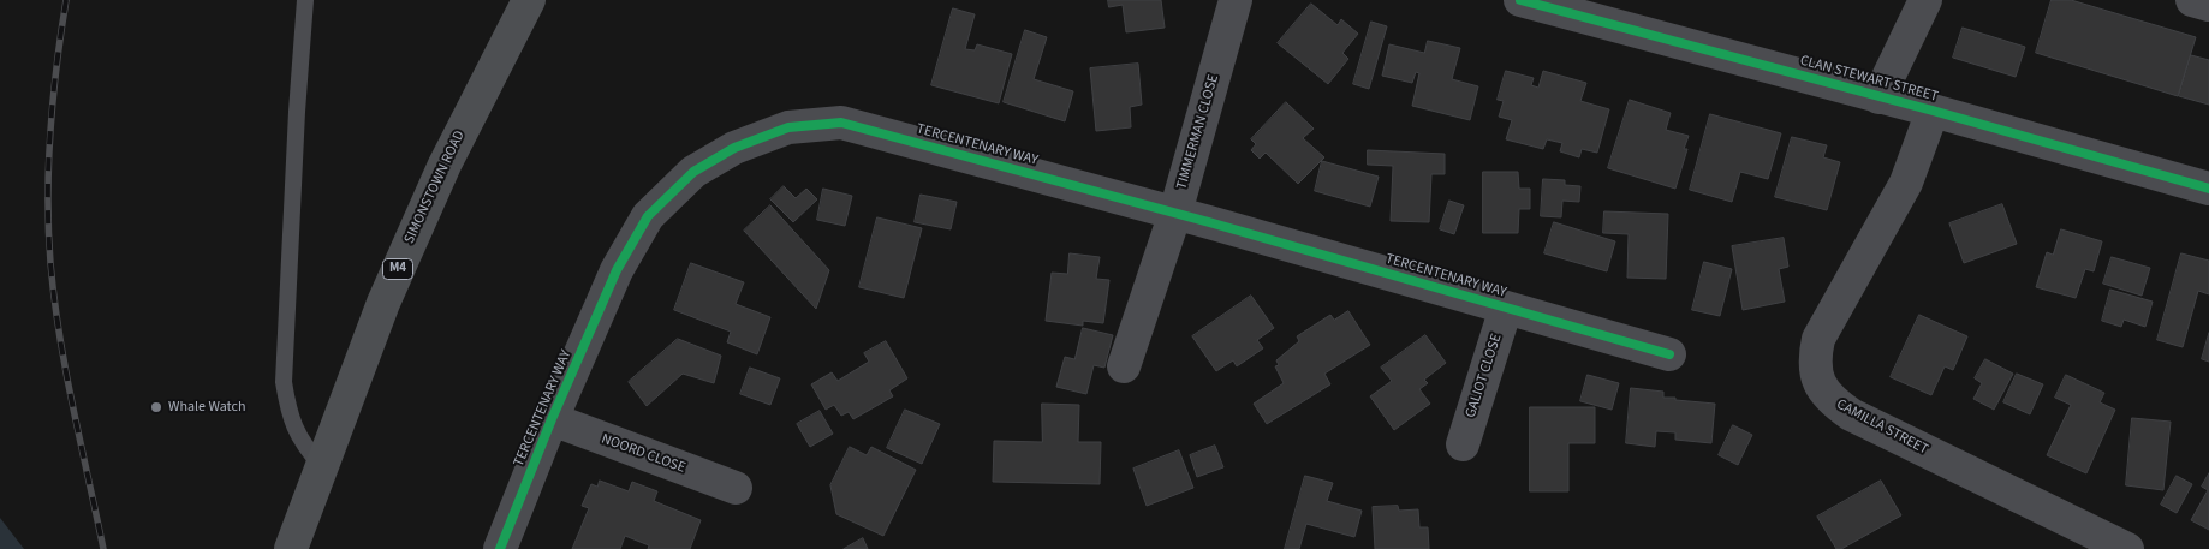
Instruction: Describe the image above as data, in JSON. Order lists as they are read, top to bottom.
{
  "streets": {
    "main road": ["SIMONSTOWN ROAD", "M4"],
    "street": [
      "CLAN STEWART STREET",
      "TIMMERMAN CLOSE",
      "TERCENTENARY WAY",
      "GALIOT CLOSE",
      "CAMILLA STREET",
      "NOORD CLOSE"
    ]
  },
  "crossings": [
    ["CLAN STEWART STREET", "CAMILLA STREET"],
    ["TIMMERMAN CLOSE", "TERCENTENARY WAY"],
    ["TERCENTENARY WAY", "GALIOT CLOSE"],
    ["TERCENTENARY WAY", "NOORD CLOSE"]
  ],
  "places": ["Whale Watch"]
}
